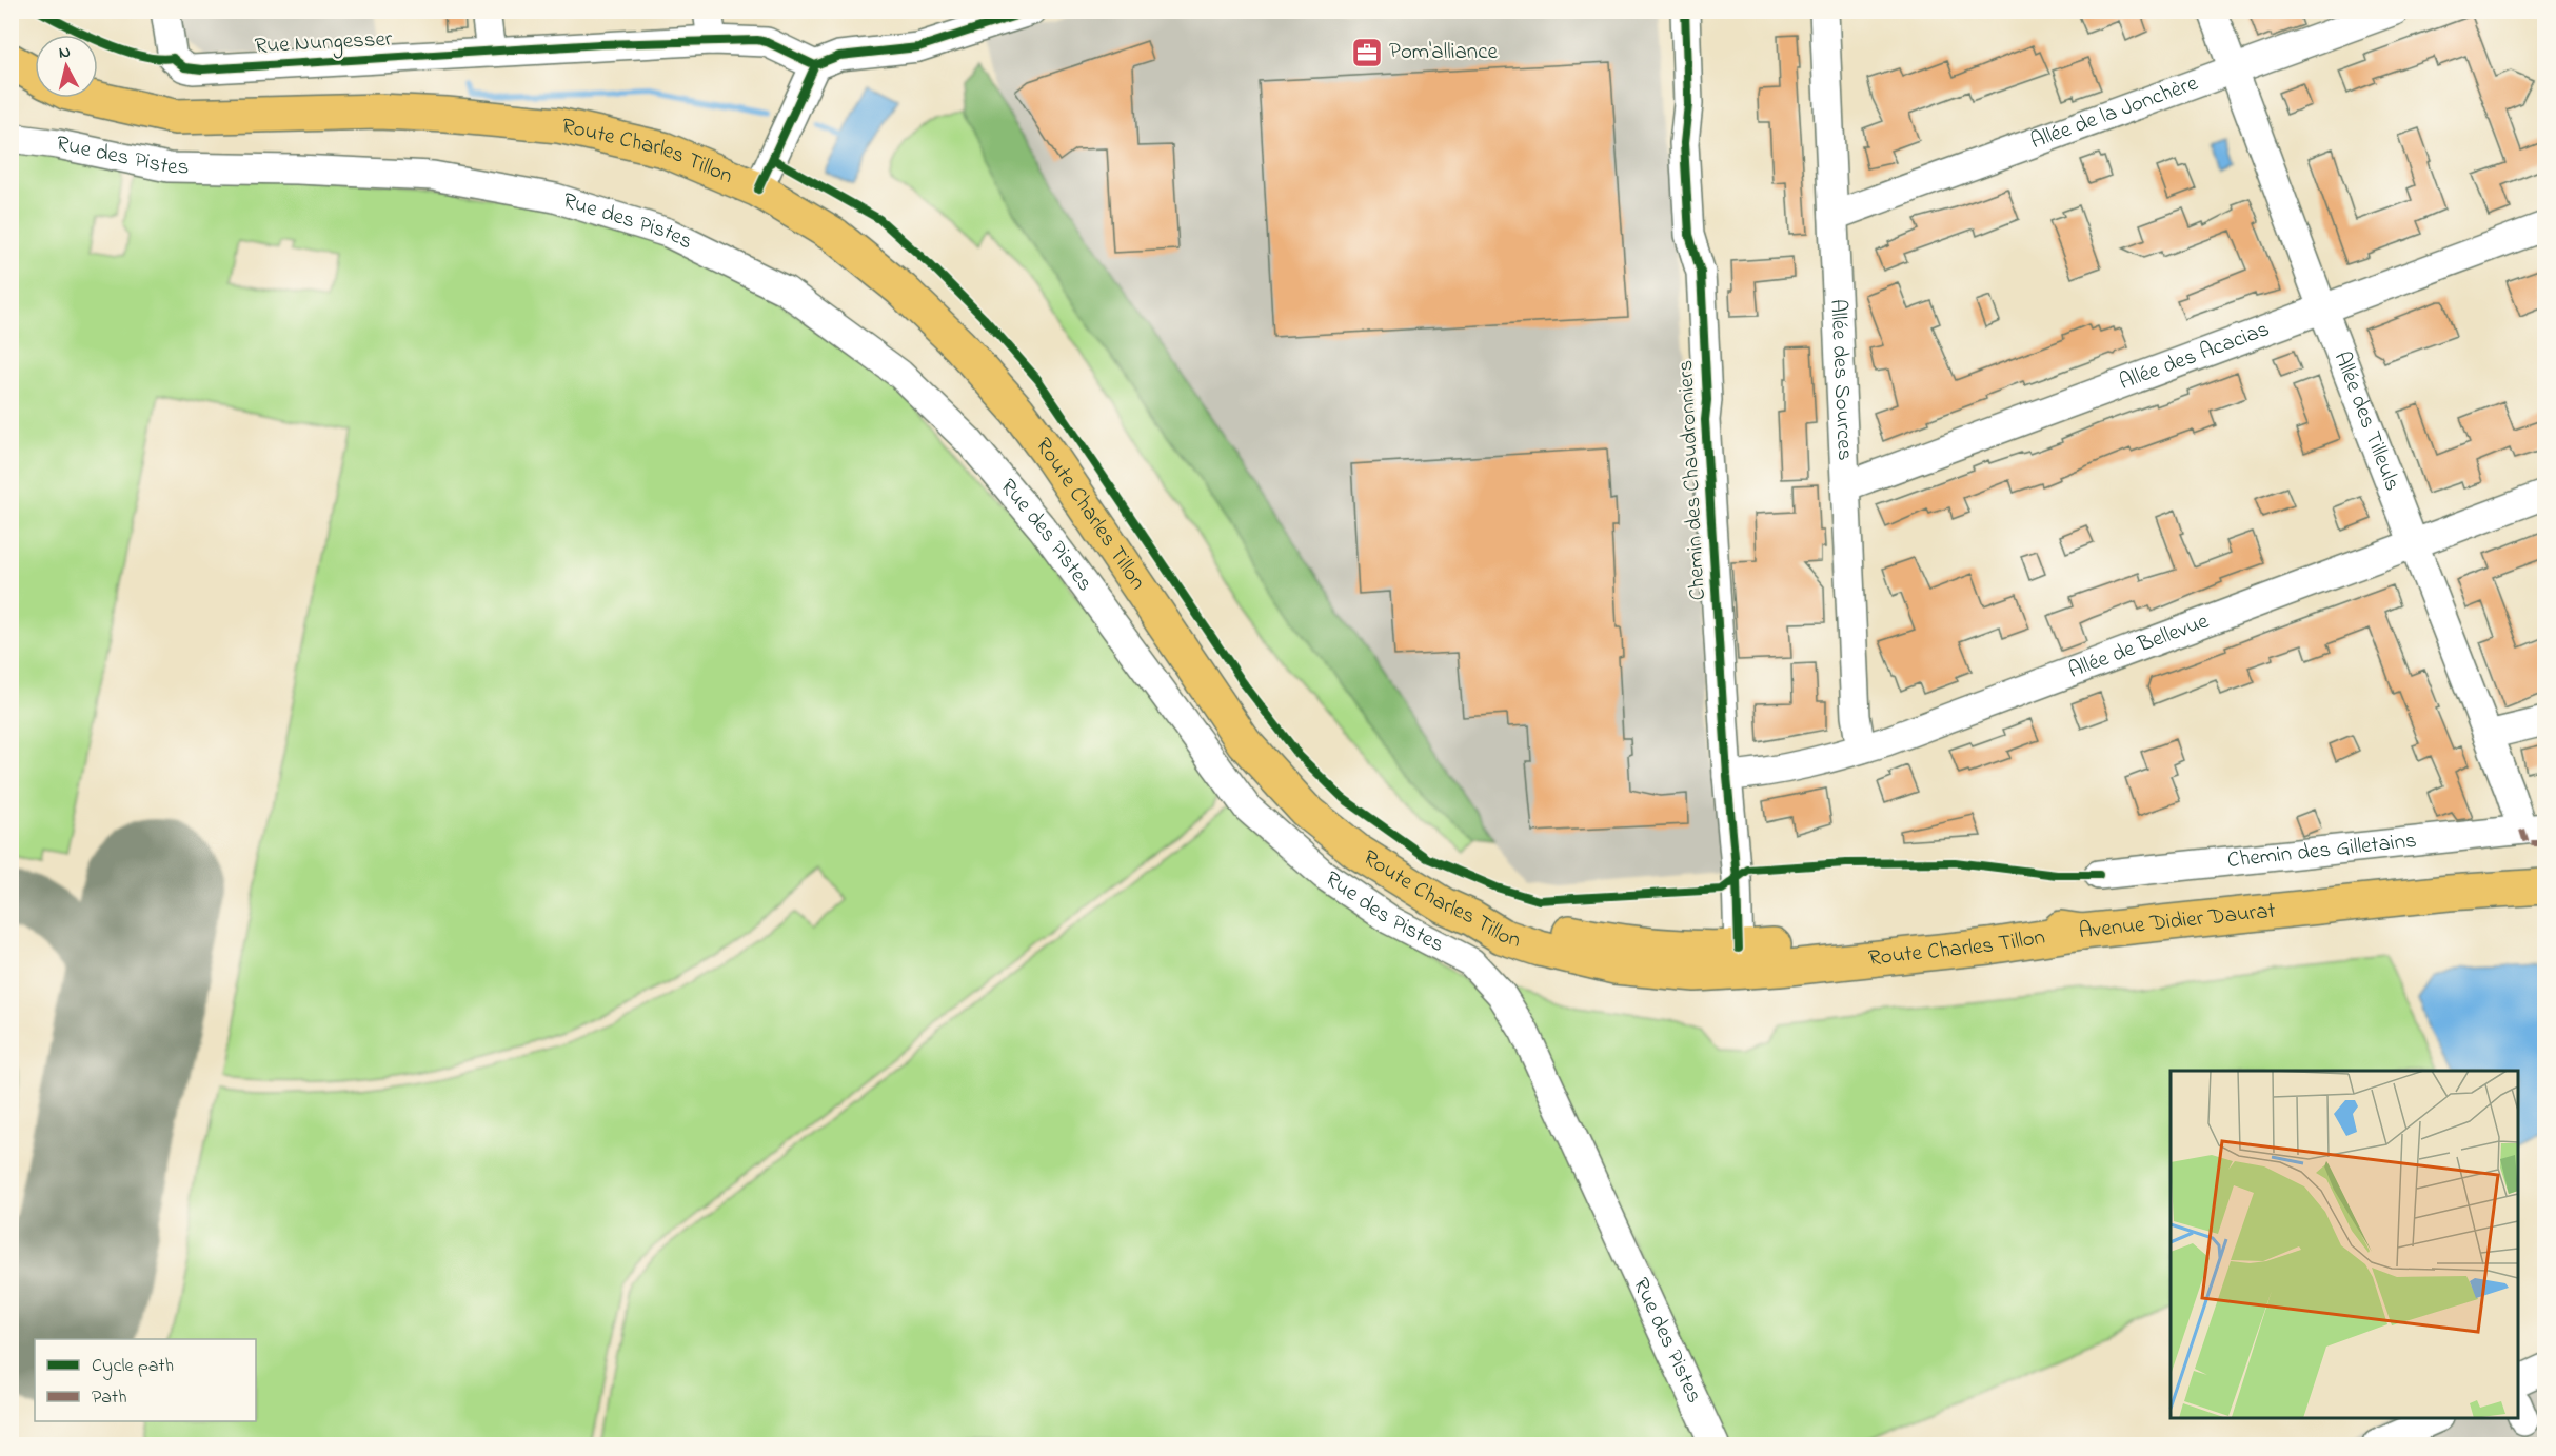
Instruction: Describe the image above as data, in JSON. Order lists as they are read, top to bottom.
{
  "streets": {
    "main road": ["Route Charles Tillon", "Avenue Didier Daurat"],
    "street": [
      "Rue Nungesser",
      "Allée de la Jonchère",
      "Rue des Pistes",
      "Allée des Acacias",
      "Allée des Sources",
      "Allée des Tilleuls",
      "Chemin des Chaudronniers",
      "Allée de Bellevue",
      "Chemin des Gilletains"
    ]
  },
  "crossings": [
    ["Allée de la Jonchère", "Allée des Sources"],
    ["Allée de la Jonchère", "Allée des Tilleuls"],
    ["Route Charles Tillon", "Avenue Didier Daurat"],
    ["Allée des Acacias", "Allée des Sources"],
    ["Allée des Acacias", "Allée des Tilleuls"],
    ["Allée des Sources", "Allée de Bellevue"],
    ["Allée des Tilleuls", "Allée de Bellevue"],
    ["Allée des Tilleuls", "Chemin des Gilletains"],
    ["Chemin des Chaudronniers", "Allée de Bellevue"],
    ["Chemin des Chaudronniers", "Avenue Didier Daurat"]
  ],
  "places": {
    "office": ["Pom'alliance"]
  },
  "legend": ["Cycle path", "Path"],
  "north": "top"
}
